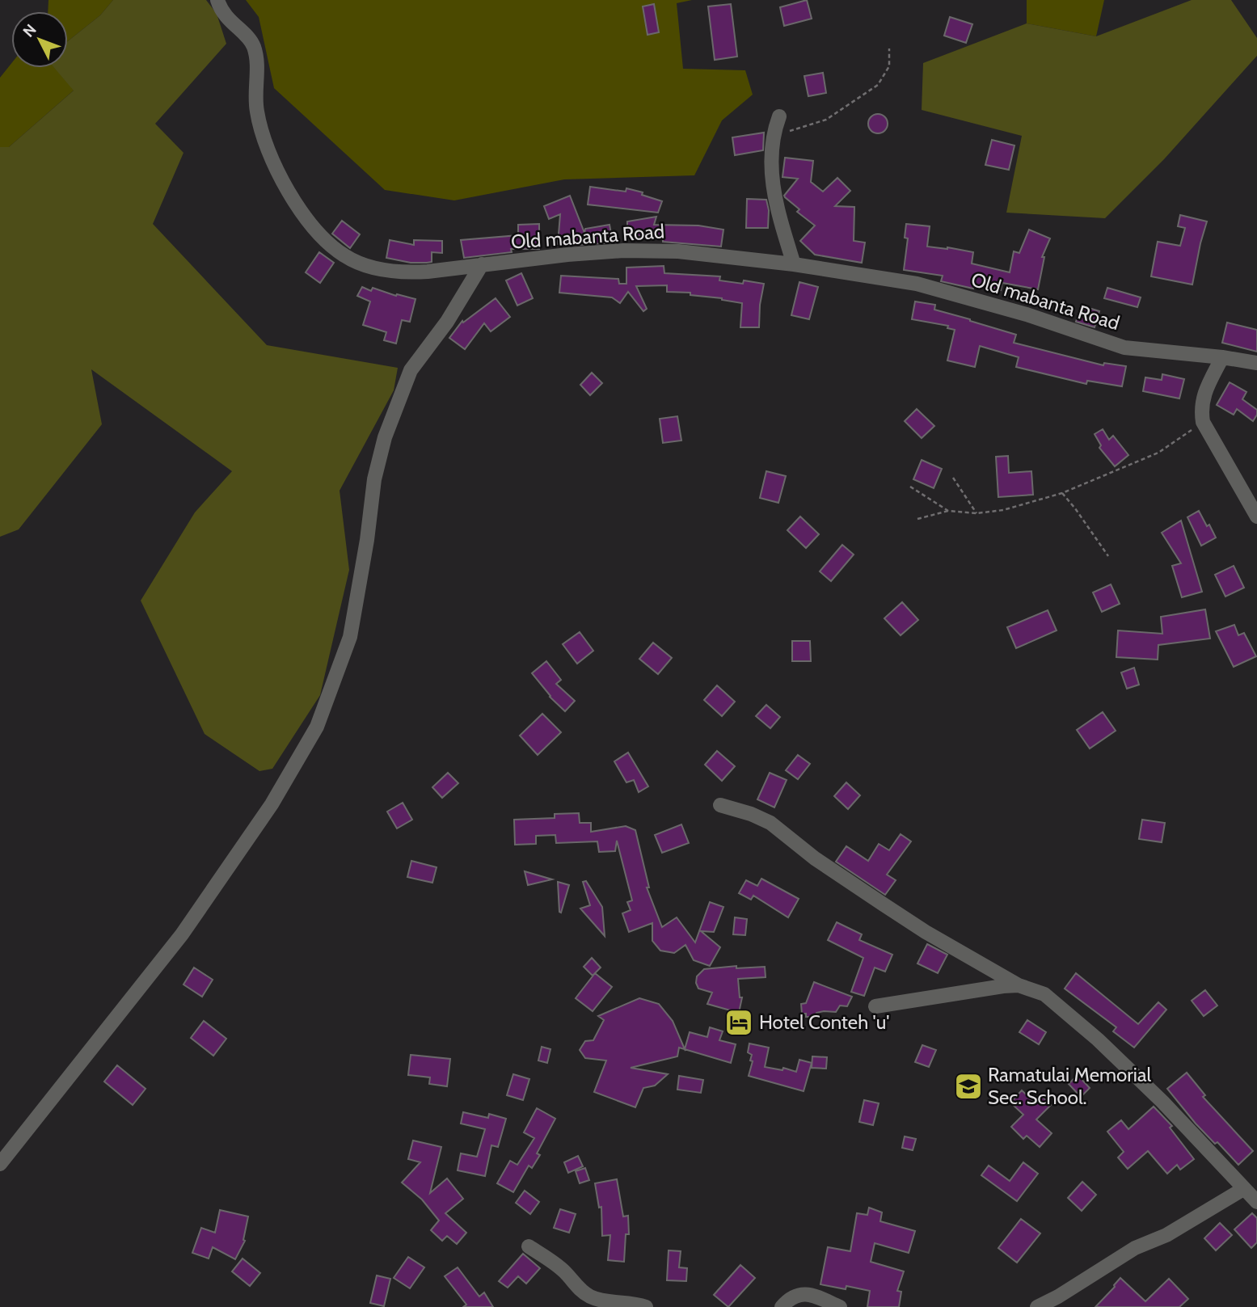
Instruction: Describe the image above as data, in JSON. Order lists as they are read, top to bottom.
{
  "streets": {
    "street": ["Old mabanta Road"]
  },
  "places": {
    "hotel": ["Hotel Conteh 'u'"],
    "school or university": ["Ramatulai Memorial Sec. School."]
  },
  "north": "top left"
}
